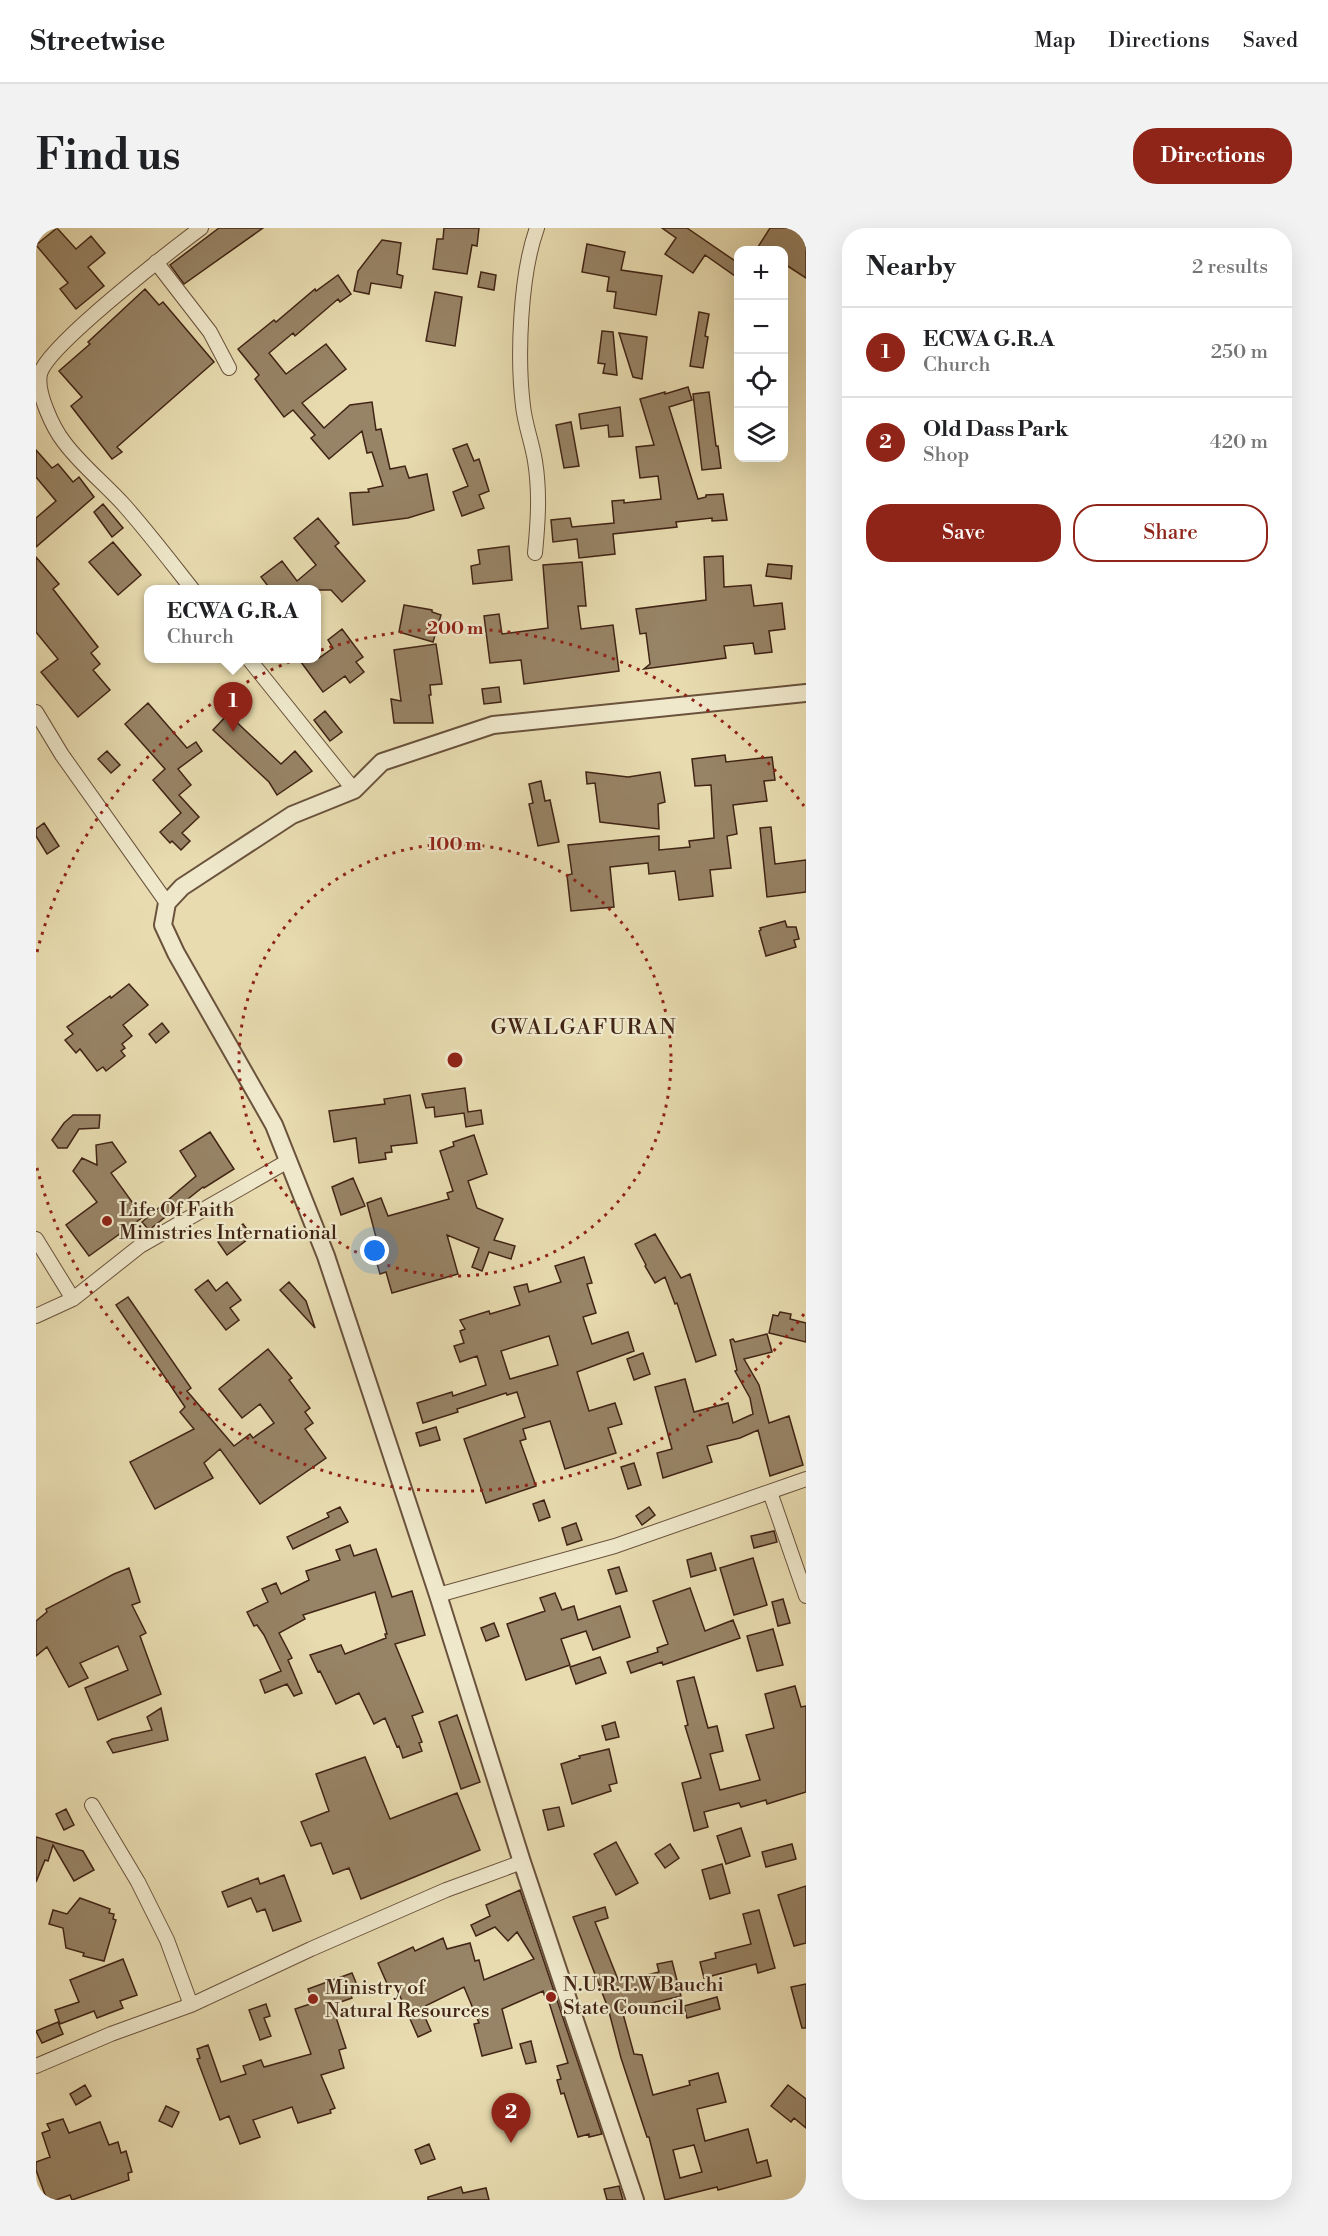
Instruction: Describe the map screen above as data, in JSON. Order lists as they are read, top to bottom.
{
  "districts": ["GWALGAFURAN"],
  "places": ["Life Of Faith Ministries International", "N.U.R.T.W Bauchi State Council", "Ministry of Natural Resources"],
  "page": {
    "header": "Streetwise",
    "nav": ["Map", "Directions", "Saved"],
    "buttons": [
      "Directions",
      ["Save", "Share"]
    ],
    "title": "Find us",
    "heading": ["Nearby", "2 results"],
    "map_buttons": ["+", "−"],
    "list": [
      {
        "mark": "1",
        "name": "ECWA G.R.A",
        "note": "Church",
        "value": "250 m"
      },
      {
        "mark": "2",
        "name": "Old Dass Park",
        "note": "Shop",
        "value": "420 m"
      }
    ],
    "popup": ["ECWA G.R.A", "Church"],
    "pins": ["1", "2"]
  },
  "rings": ["200 m", "100 m"]
}
